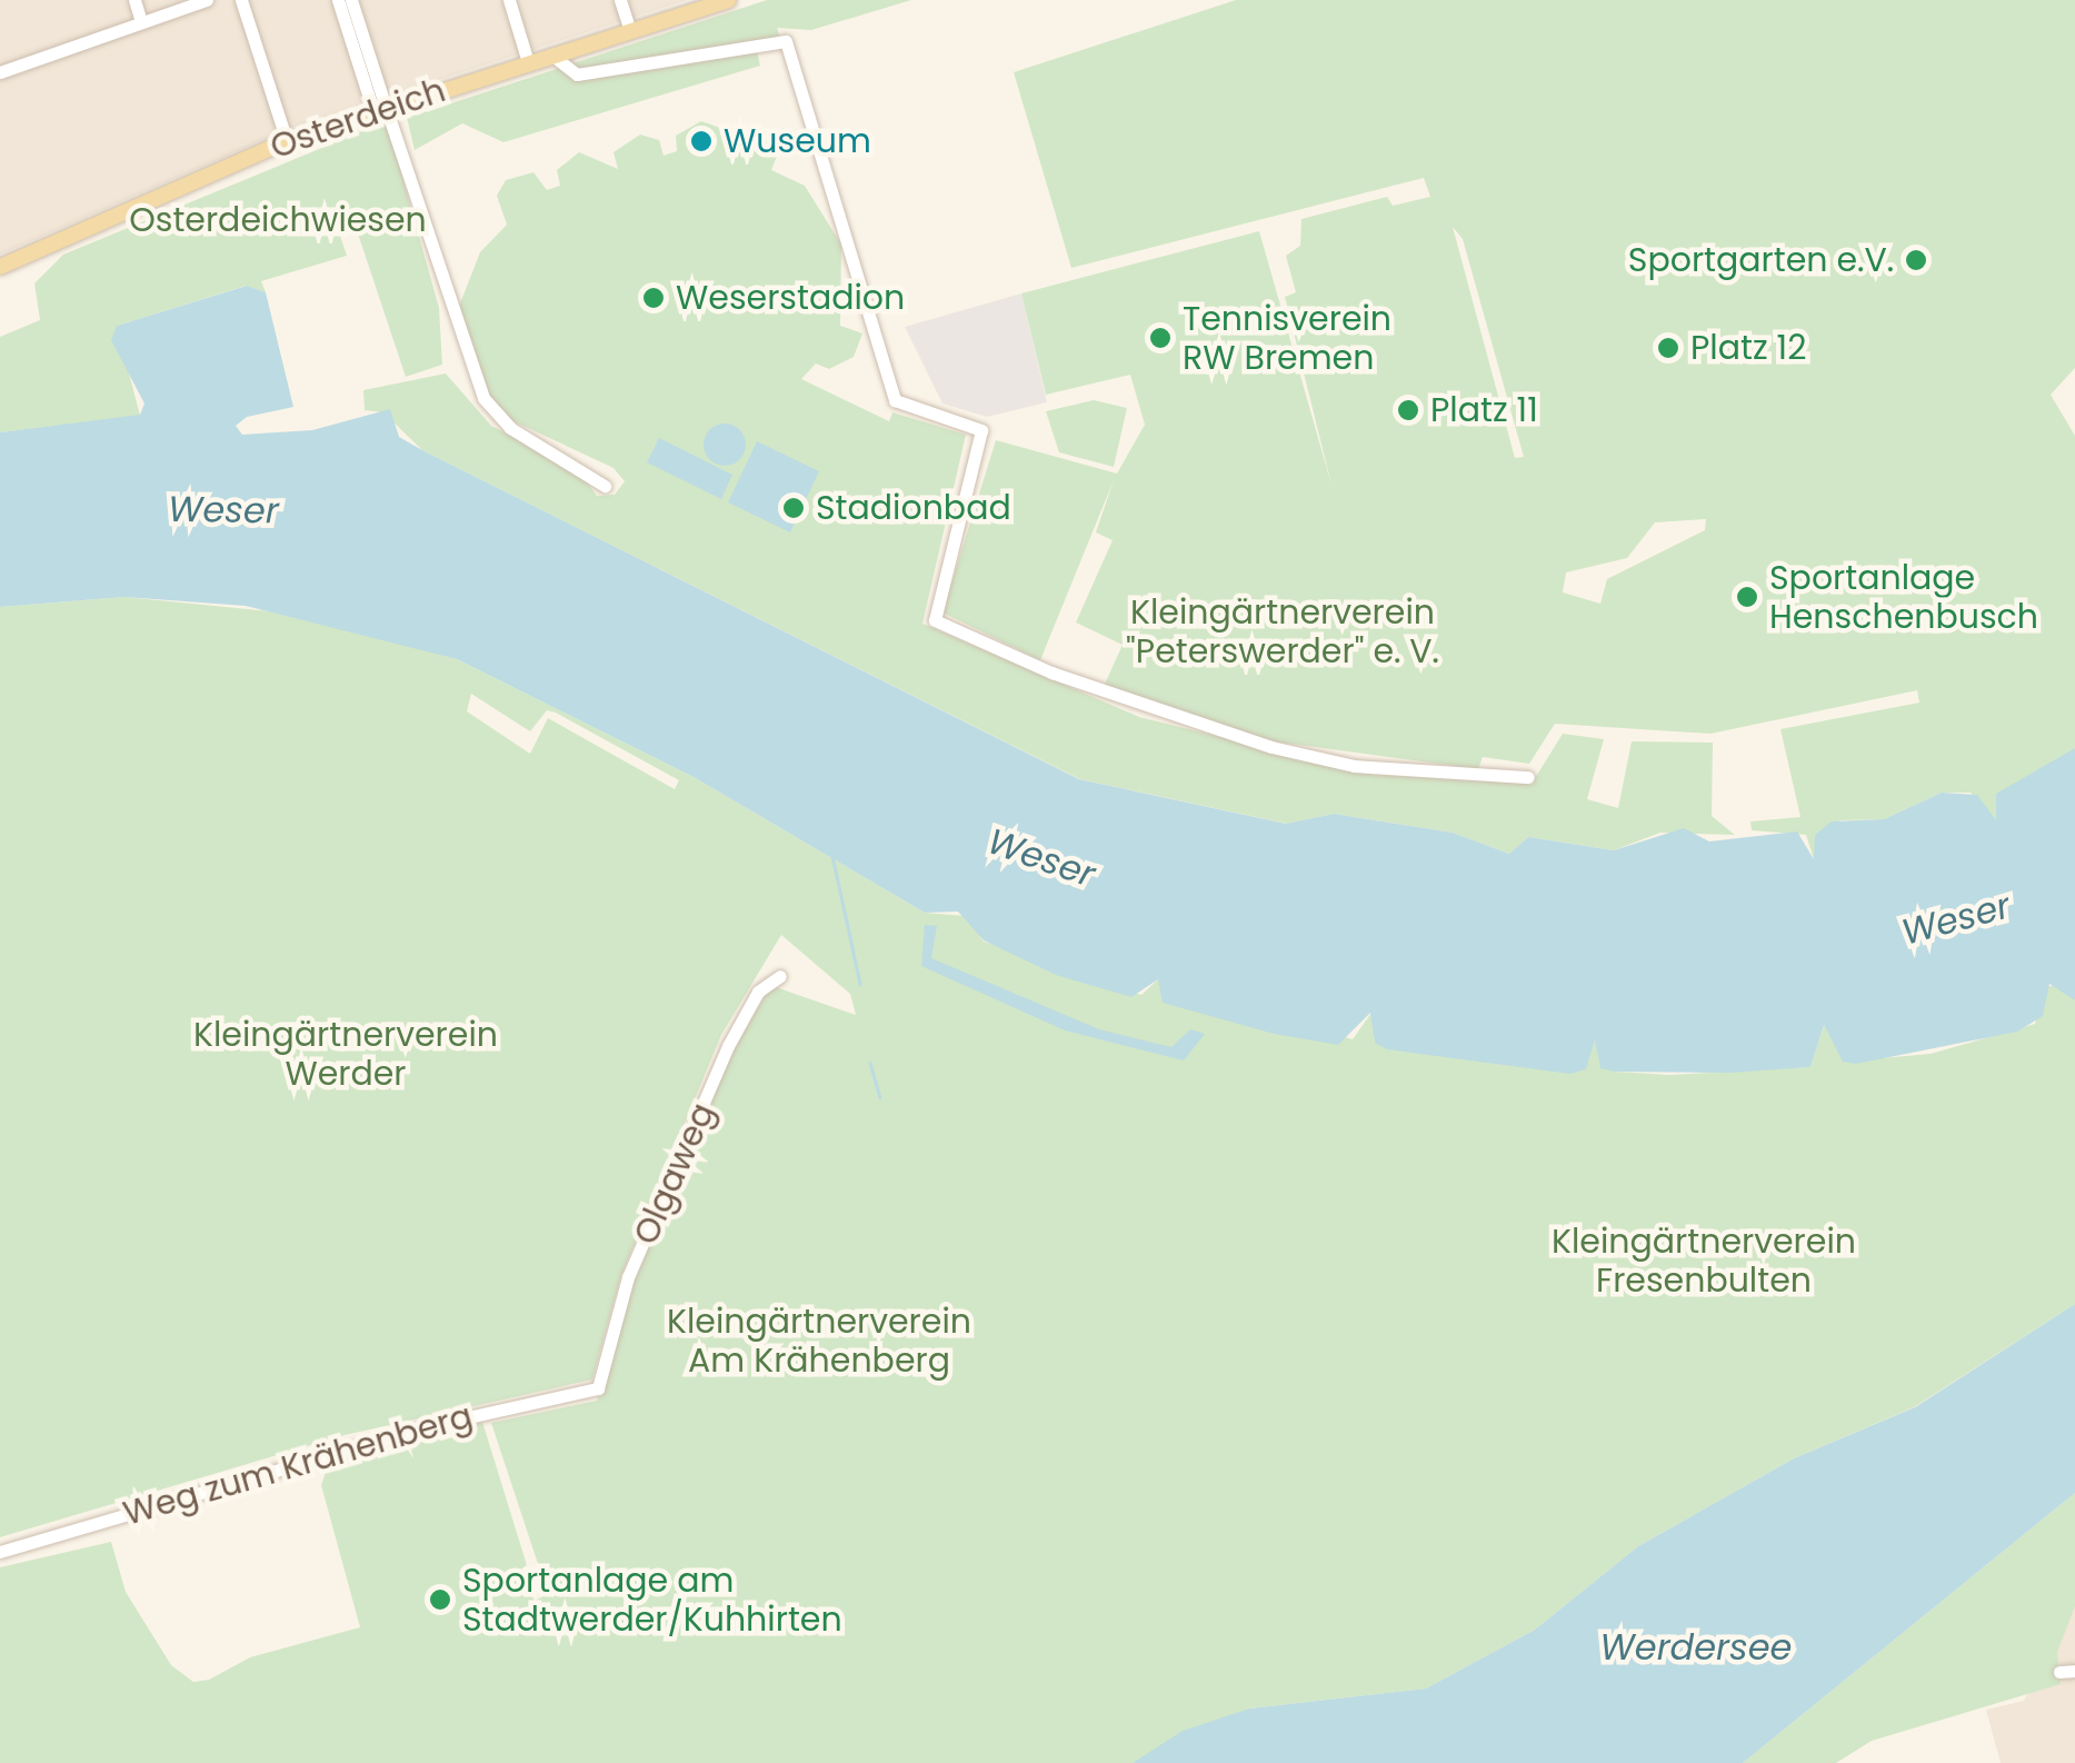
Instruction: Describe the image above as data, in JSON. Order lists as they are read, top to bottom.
{
  "streets": {
    "main road": ["Osterdeich"],
    "street": ["Olgaweg", "Weg zum Krähenberg"]
  },
  "crossings": [
    ["Olgaweg", "Weg zum Krähenberg"]
  ],
  "water": ["Weser", "Werdersee"],
  "parks": [
    "Osterdeichwiesen",
    "Kleingärtnerverein \"Peterswerder\" e. V.",
    "Kleingärtnerverein Werder",
    "Kleingärtnerverein Fresenbulten",
    "Kleingärtnerverein Am Krähenberg"
  ],
  "places": [
    "Wuseum",
    "Sportgarten e.V.",
    "Weserstadion",
    "Tennisverein RW Bremen",
    "Platz 12",
    "Platz 11",
    "Stadionbad",
    "Sportanlage Henschenbusch",
    "Sportanlage am Stadtwerder/Kuhhirten"
  ]
}
